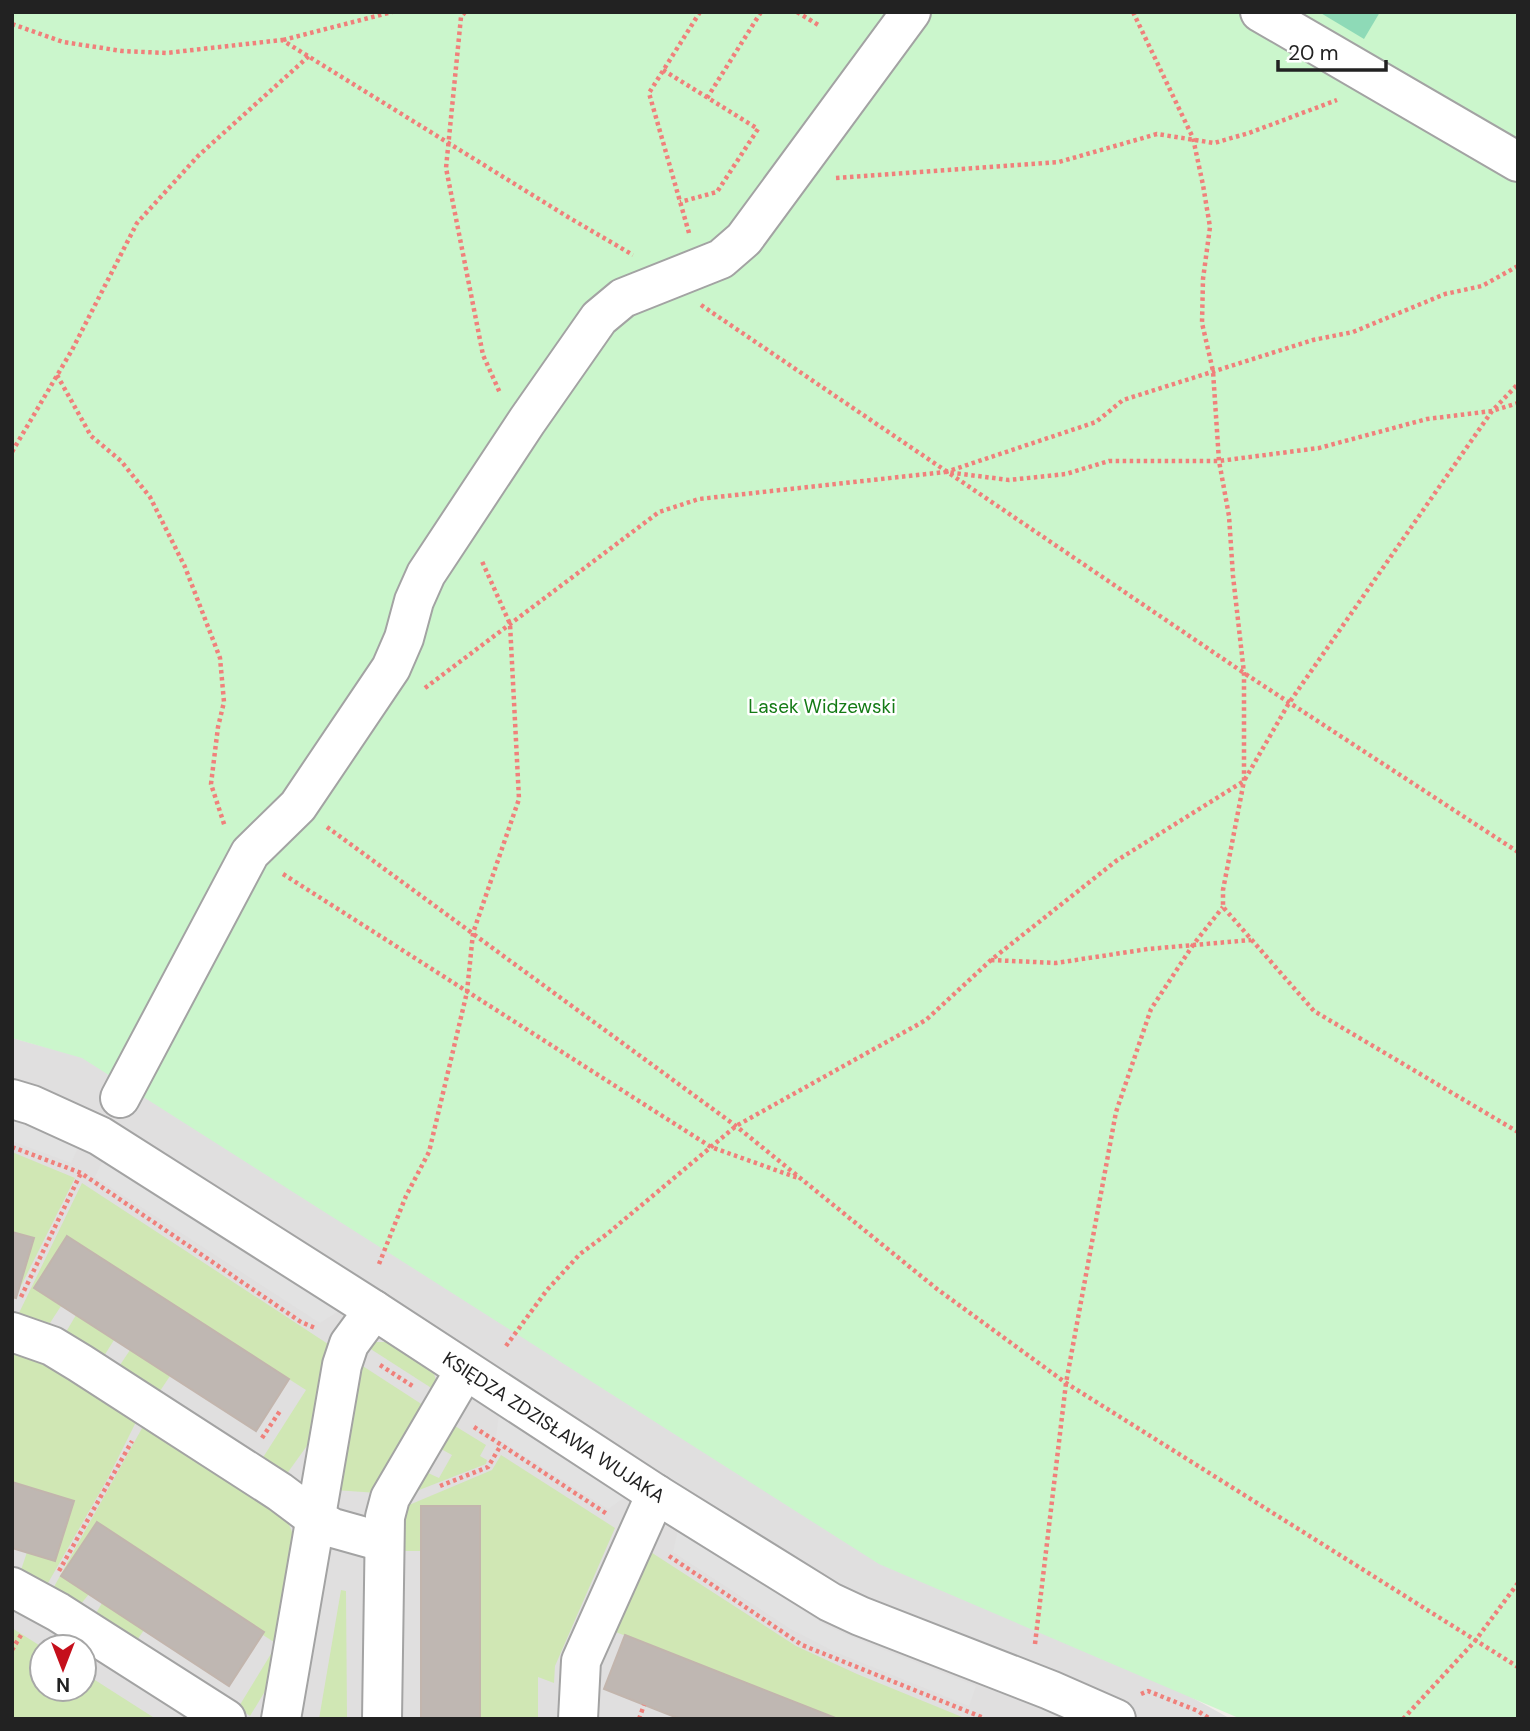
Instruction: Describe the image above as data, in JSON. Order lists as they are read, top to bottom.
{
  "streets": {
    "street": ["KSIĘDZA ZDZISŁAWA WUJAKA"]
  },
  "parks": ["Lasek Widzewski"],
  "scale_bar": "20 m",
  "north": "bottom"
}
